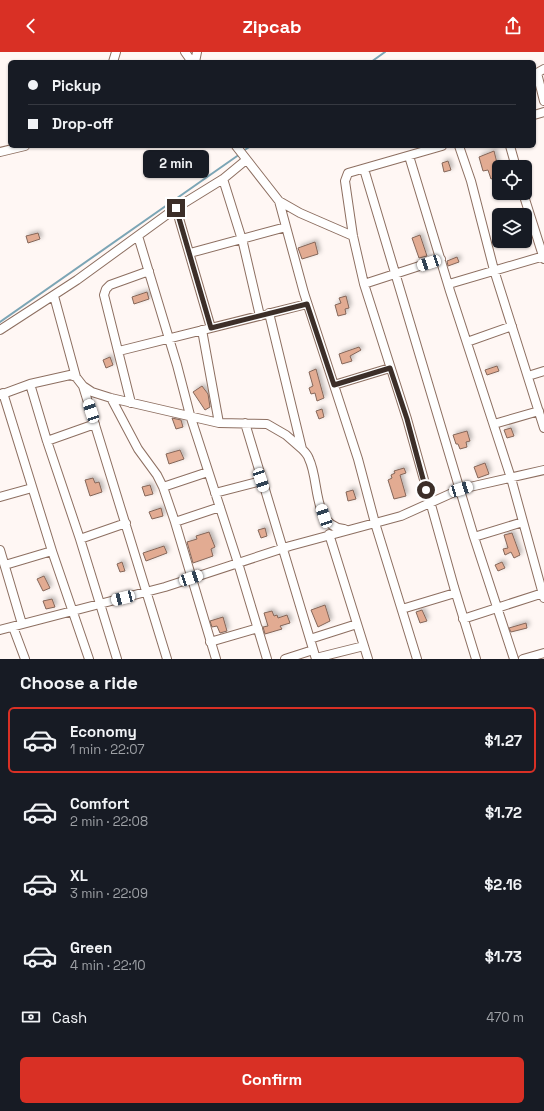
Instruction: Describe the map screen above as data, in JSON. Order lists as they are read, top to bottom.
{
  "page": {
    "header": "Zipcab",
    "banner": ["Pickup", "Drop-off"],
    "bubble": "2 min",
    "heading": "Choose a ride",
    "list": [
      {
        "name": "Economy",
        "note": "1 min · 22:07",
        "value": "$1.27"
      },
      {
        "name": "Comfort",
        "note": "2 min · 22:08",
        "value": "$1.72"
      },
      {
        "name": "XL",
        "note": "3 min · 22:09",
        "value": "$2.16"
      },
      {
        "name": "Green",
        "note": "4 min · 22:10",
        "value": "$1.73"
      }
    ],
    "pay": ["Cash", "470 m"],
    "buttons": "Confirm"
  }
}
